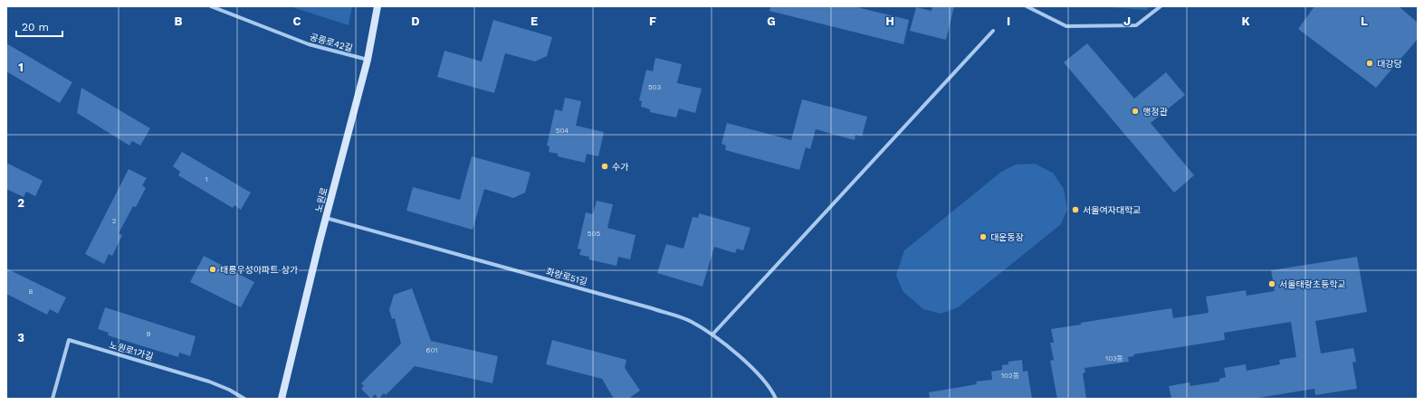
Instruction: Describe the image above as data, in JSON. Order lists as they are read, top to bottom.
{
  "streets": {
    "main road": ["노원로"],
    "street": ["공릉로42길", "화랑로51길", "노원로1가길"]
  },
  "crossings": [
    ["공릉로42길", "노원로"],
    ["노원로", "화랑로51길"]
  ],
  "places": [
    "대강당",
    "행정관",
    "수가",
    "서울여자대학교",
    "대운동장",
    "태릉우성아파트 상가",
    "서울태랑초등학교"
  ],
  "house_numbers": [
    "503",
    "504",
    "1",
    "2",
    "505",
    "8",
    "9",
    "601",
    "103동",
    "102동"
  ],
  "scale_bar": "20 m",
  "grid": {
    "columns": [
      "B",
      "C",
      "D",
      "E",
      "F",
      "G",
      "H",
      "I",
      "J",
      "K",
      "L"
    ],
    "rows": ["1", "2", "3"]
  }
}
